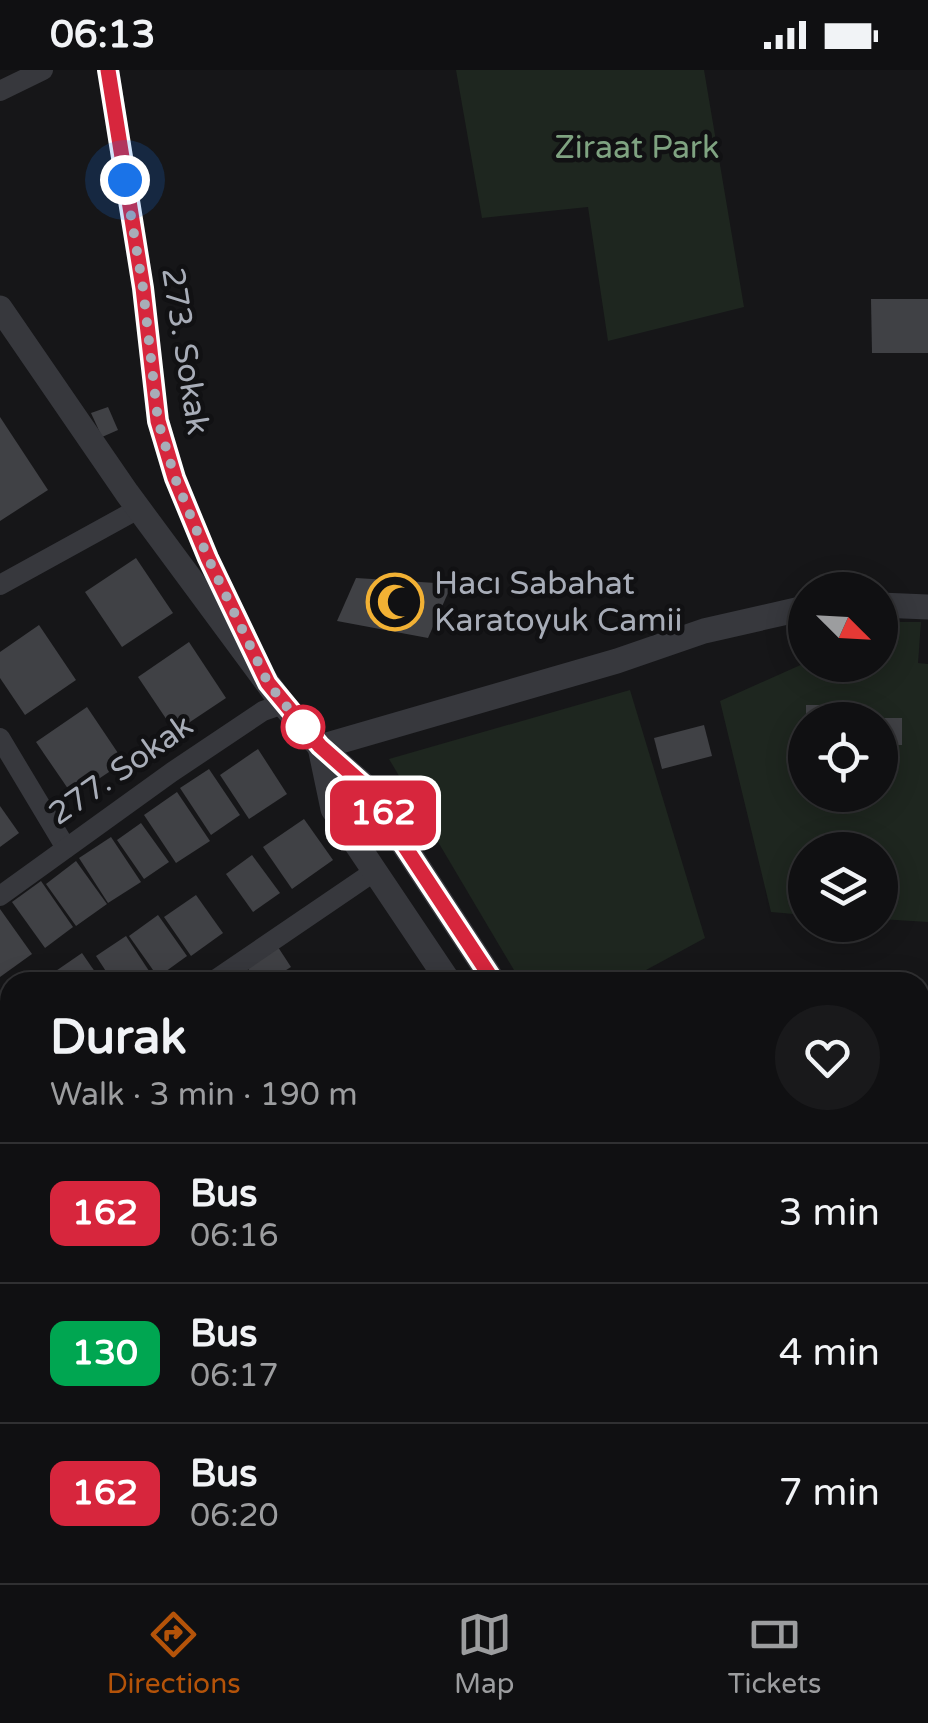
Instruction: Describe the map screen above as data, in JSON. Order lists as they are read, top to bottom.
{
  "streets": {
    "street": ["273. Sokak", "277. Sokak"]
  },
  "crossings": [
    ["273. Sokak", "277. Sokak"]
  ],
  "parks": ["Ziraat Park"],
  "places": {
    "mosque": ["Hacı Sabahat Karatoyuk Camii"]
  },
  "lines": ["bus line 162"],
  "north": "bottom right",
  "page": {
    "status": "06:13",
    "on_map": "162",
    "heading": ["Durak", "Walk · 3 min · 190 m"],
    "list": [
      {
        "mark": "162",
        "name": "Bus",
        "note": "06:16",
        "value": "3 min"
      },
      {
        "mark": "130",
        "name": "Bus",
        "note": "06:17",
        "value": "4 min"
      },
      {
        "mark": "162",
        "name": "Bus",
        "note": "06:20",
        "value": "7 min"
      }
    ],
    "tabs": ["Directions", "Map", "Tickets"]
  }
}
